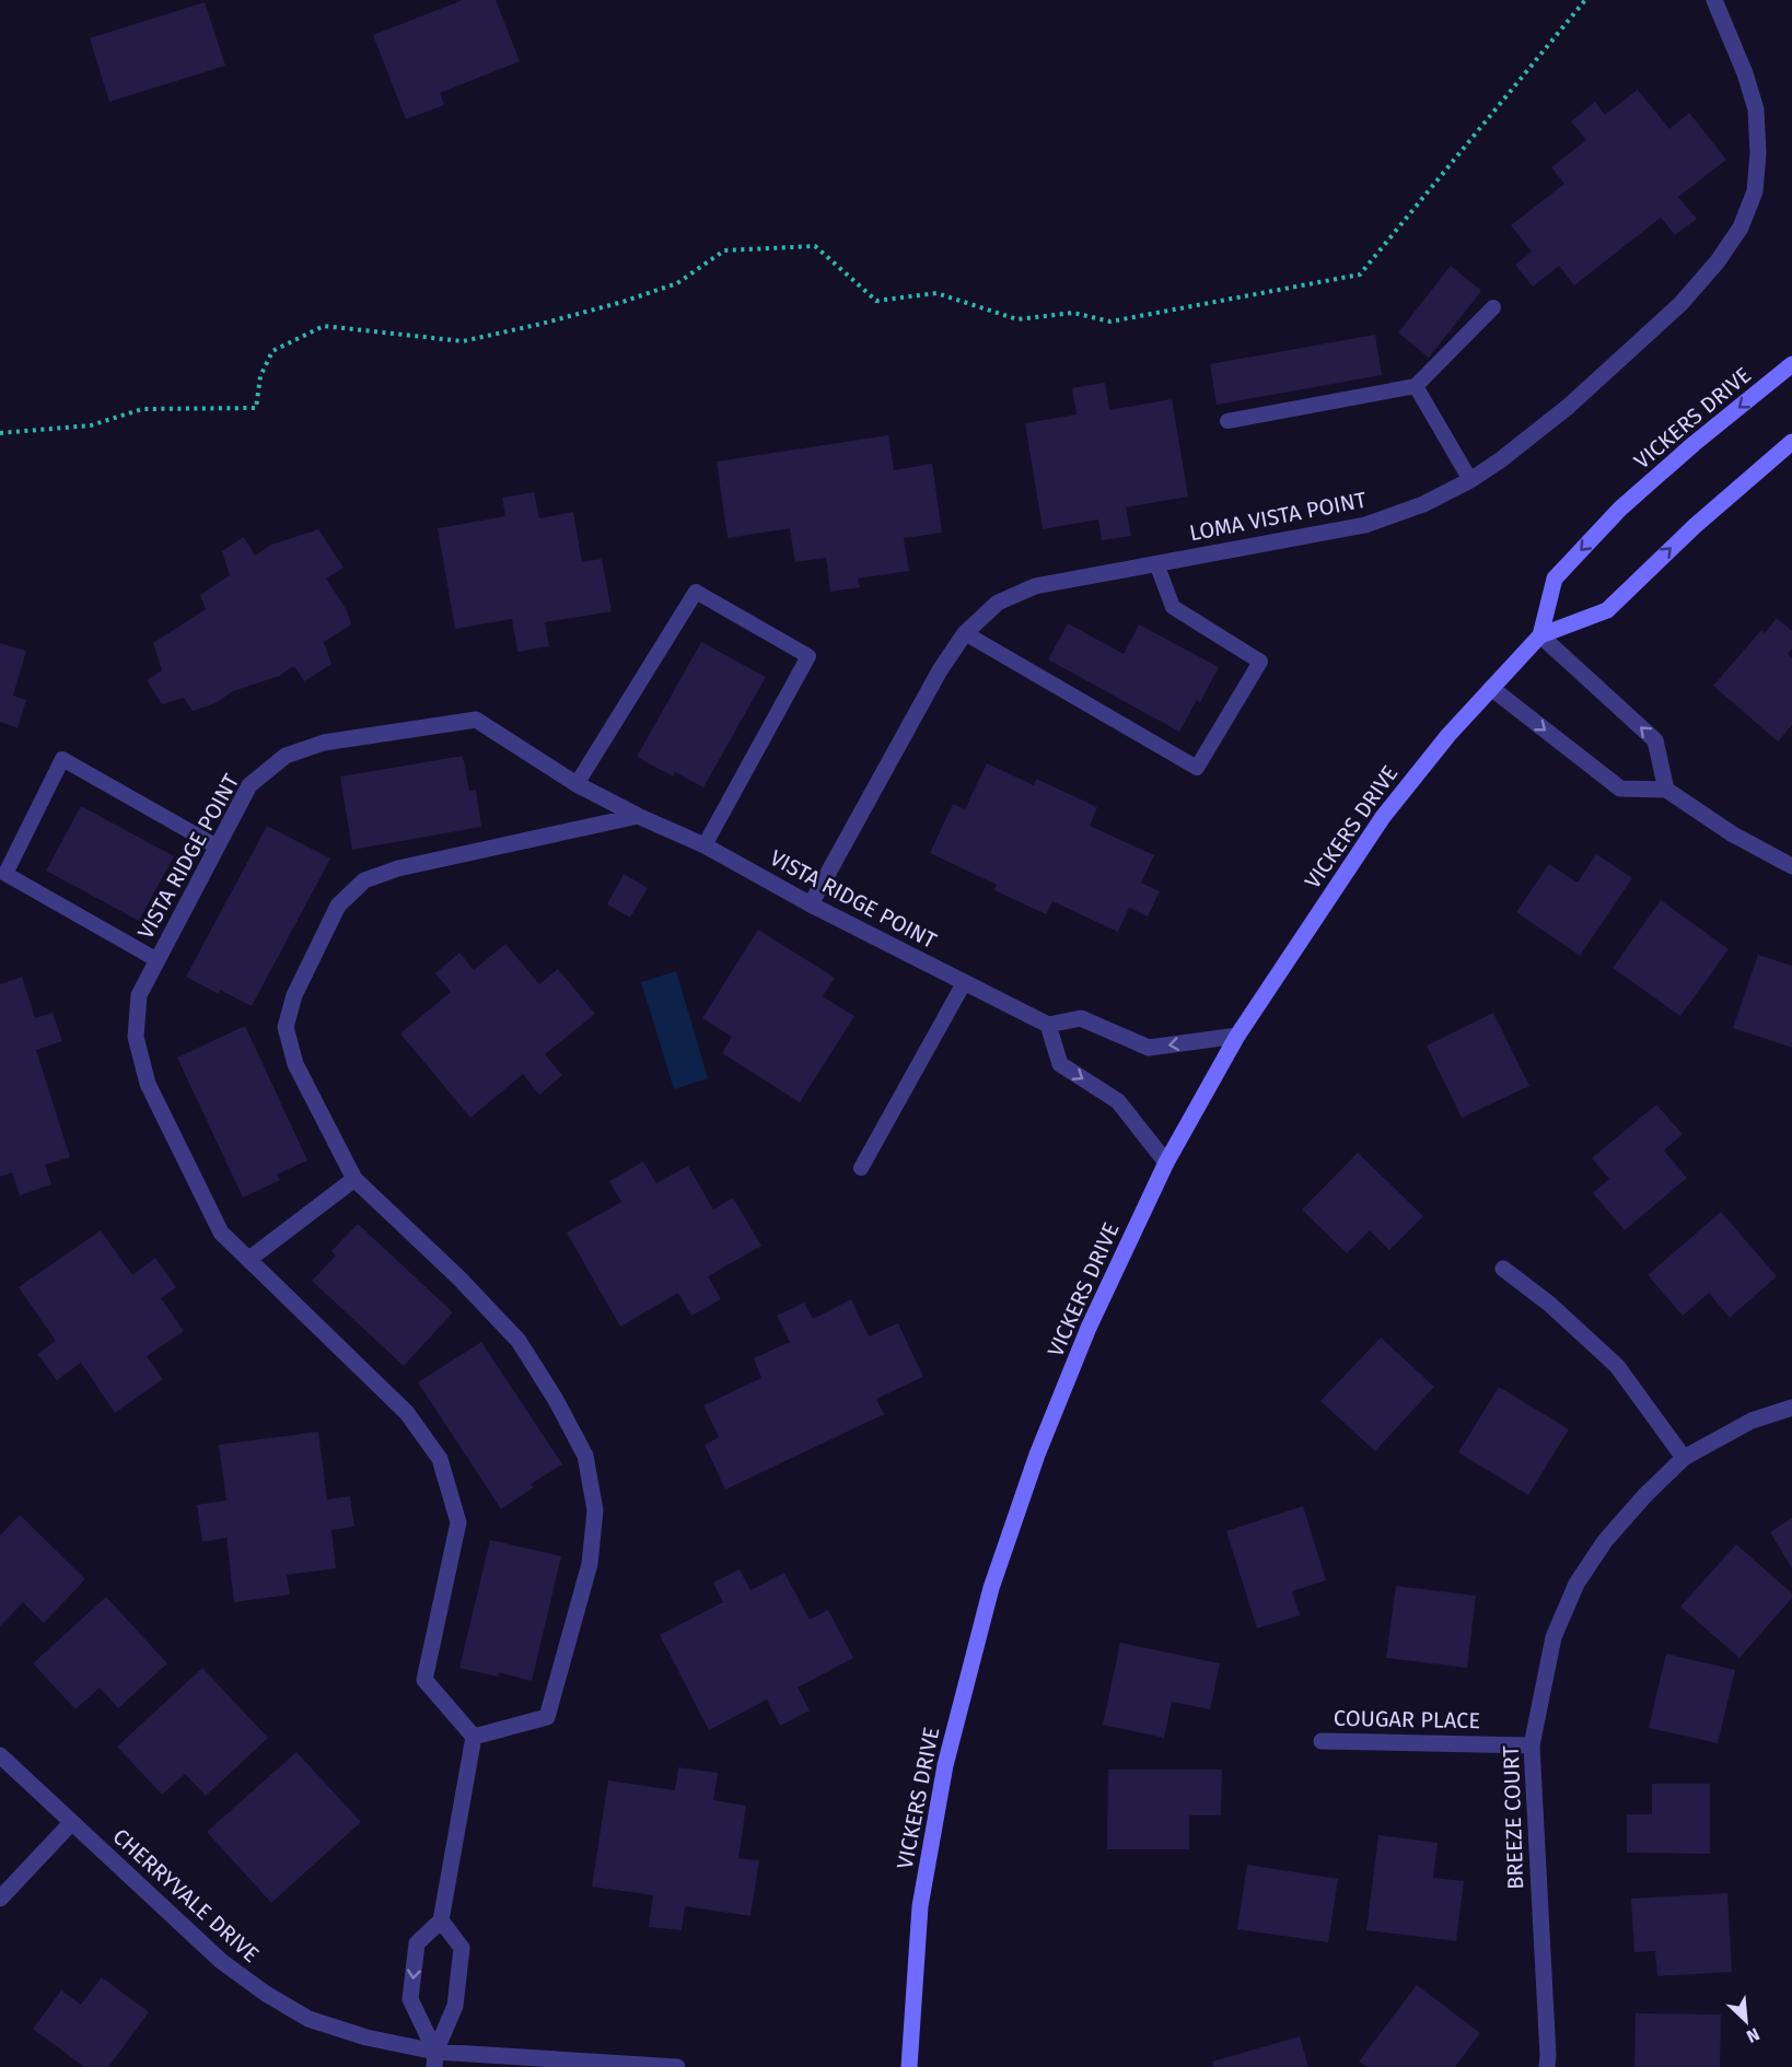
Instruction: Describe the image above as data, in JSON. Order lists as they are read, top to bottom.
{
  "streets": {
    "main road": ["VICKERS DRIVE"],
    "street": [
      "LOMA VISTA POINT",
      "VISTA RIDGE POINT",
      "COUGAR PLACE",
      "BREEZE COURT",
      "CHERRYVALE DRIVE"
    ]
  },
  "crossings": [
    ["LOMA VISTA POINT", "VISTA RIDGE POINT"],
    ["COUGAR PLACE", "BREEZE COURT"]
  ],
  "north": "bottom right"
}
